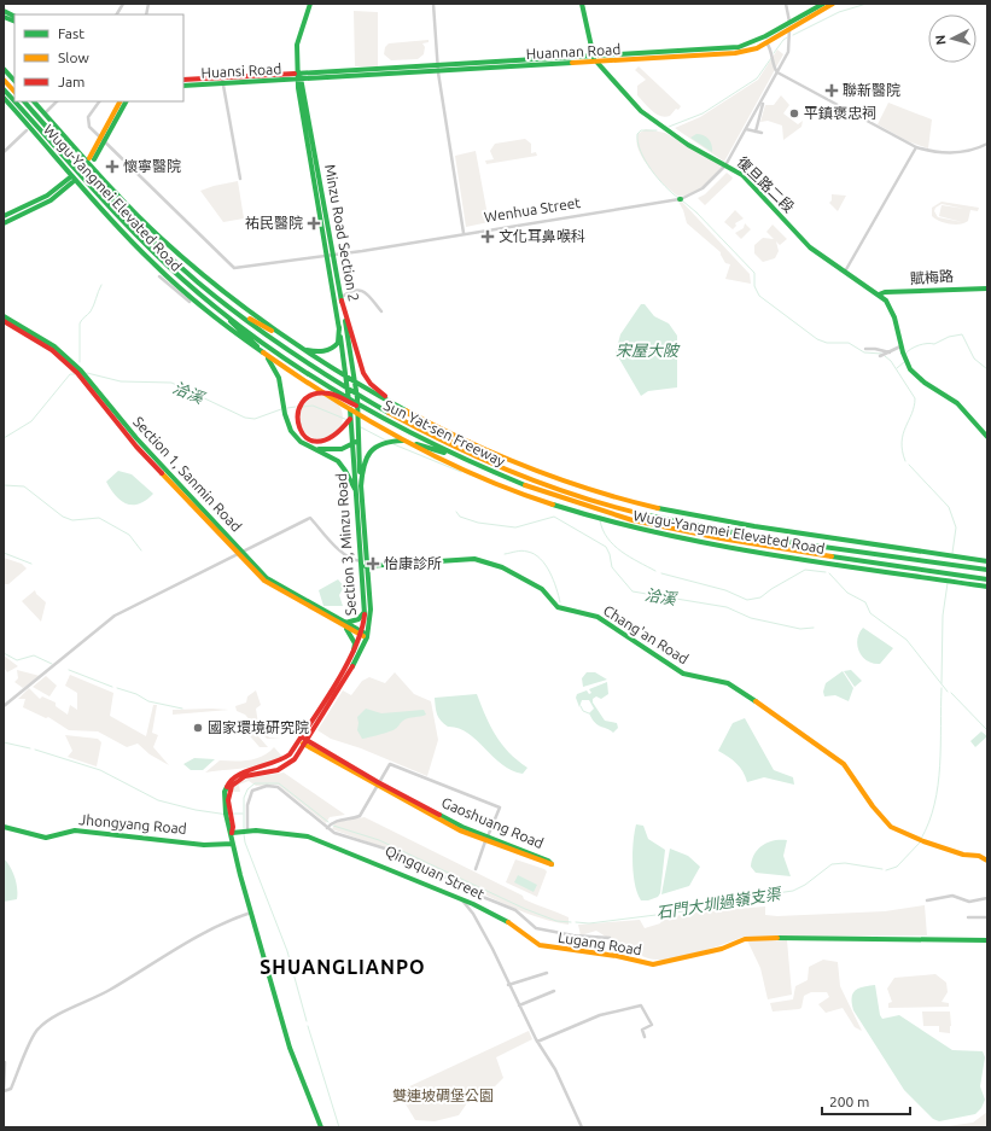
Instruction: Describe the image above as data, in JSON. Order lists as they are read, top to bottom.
{
  "streets": {
    "main road": [
      "Huannan Road",
      "Huansi Road",
      "復旦路二段",
      "Wugu-Yangmei Elevated Road",
      "Minzu Road Section 2",
      "賦梅路",
      "Sun Yat-sen Freeway",
      "Section 1, Sanmin Road",
      "Section 3, Minzu Road",
      "Chang'an Road",
      "Gaoshuang Road",
      "Jhongyang Road",
      "Lugang Road"
    ],
    "street": ["Wenhua Street", "Qingquan Street"]
  },
  "crossings": [
    ["Huannan Road", "Huansi Road"],
    ["Huannan Road", "Minzu Road Section 2"],
    ["Huansi Road", "Minzu Road Section 2"],
    ["復旦路二段", "Wenhua Street"],
    ["復旦路二段", "賦梅路"],
    ["Wenhua Street", "Minzu Road Section 2"],
    ["Wenhua Street", "Section 3, Minzu Road"],
    ["Minzu Road Section 2", "Section 3, Minzu Road"],
    ["Section 1, Sanmin Road", "Section 3, Minzu Road"],
    ["Section 3, Minzu Road", "Chang'an Road"],
    ["Section 3, Minzu Road", "Gaoshuang Road"],
    ["Section 3, Minzu Road", "Jhongyang Road"],
    ["Section 3, Minzu Road", "Lugang Road"],
    ["Qingquan Street", "Lugang Road"]
  ],
  "districts": ["SHUANGLIANPO"],
  "water": ["宋屋大陂", "洽溪", "石門大圳過嶺支渠"],
  "parks": ["雙連坡碉堡公園"],
  "places": {
    "health": [
      "聯新醫院",
      "懷寧醫院",
      "祐民醫院",
      "文化耳鼻喉科",
      "怡康診所"
    ],
    "other": ["平鎮褒忠祠", "國家環境研究院"]
  },
  "legend": ["Fast", "Slow", "Jam"],
  "scale_bar": "200 m",
  "north": "left"
}
